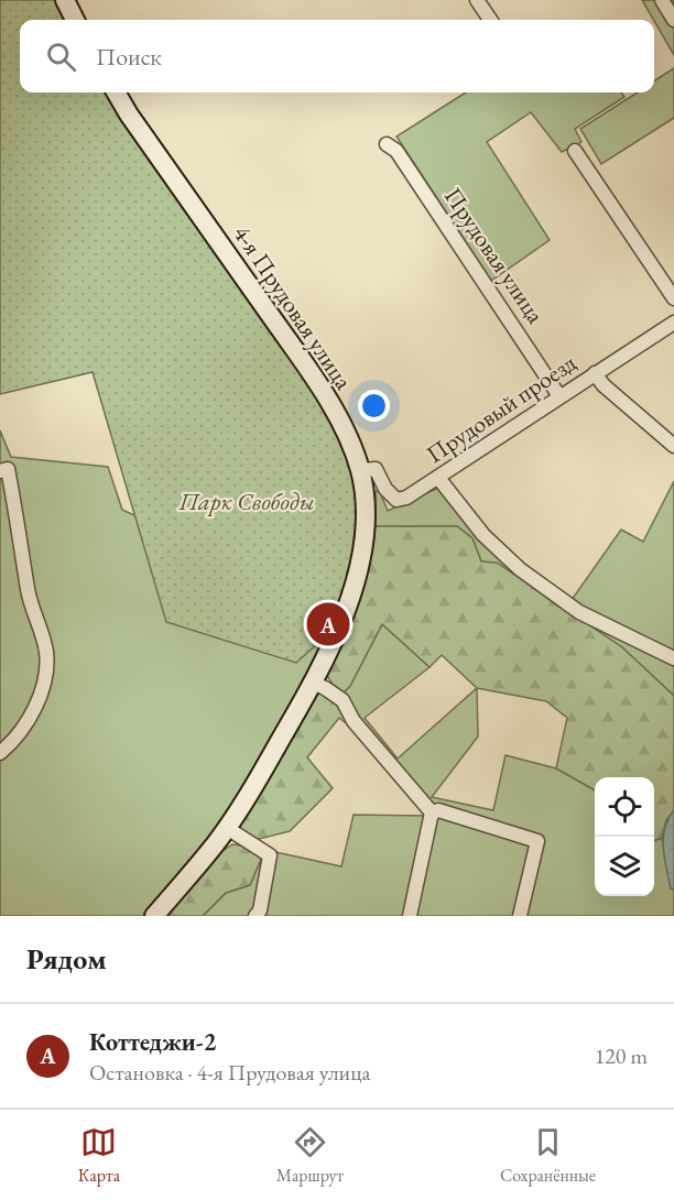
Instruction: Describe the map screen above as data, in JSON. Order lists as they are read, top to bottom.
{
  "streets": {
    "main road": ["4-я Прудовая улица"],
    "street": ["Прудовая улица", "Прудовый проезд"]
  },
  "crossings": [
    ["Прудовая улица", "Прудовый проезд"],
    ["4-я Прудовая улица", "Прудовый проезд"]
  ],
  "parks": ["Парк Свободы"],
  "page": {
    "search": "Поиск",
    "pins": "A",
    "heading": "Рядом",
    "list": [
      {
        "mark": "A",
        "name": "Коттеджи-2",
        "note": "Остановка · 4-я Прудовая улица",
        "value": "120 m"
      }
    ],
    "nav": ["Карта", "Маршрут", "Сохранённые"]
  }
}
